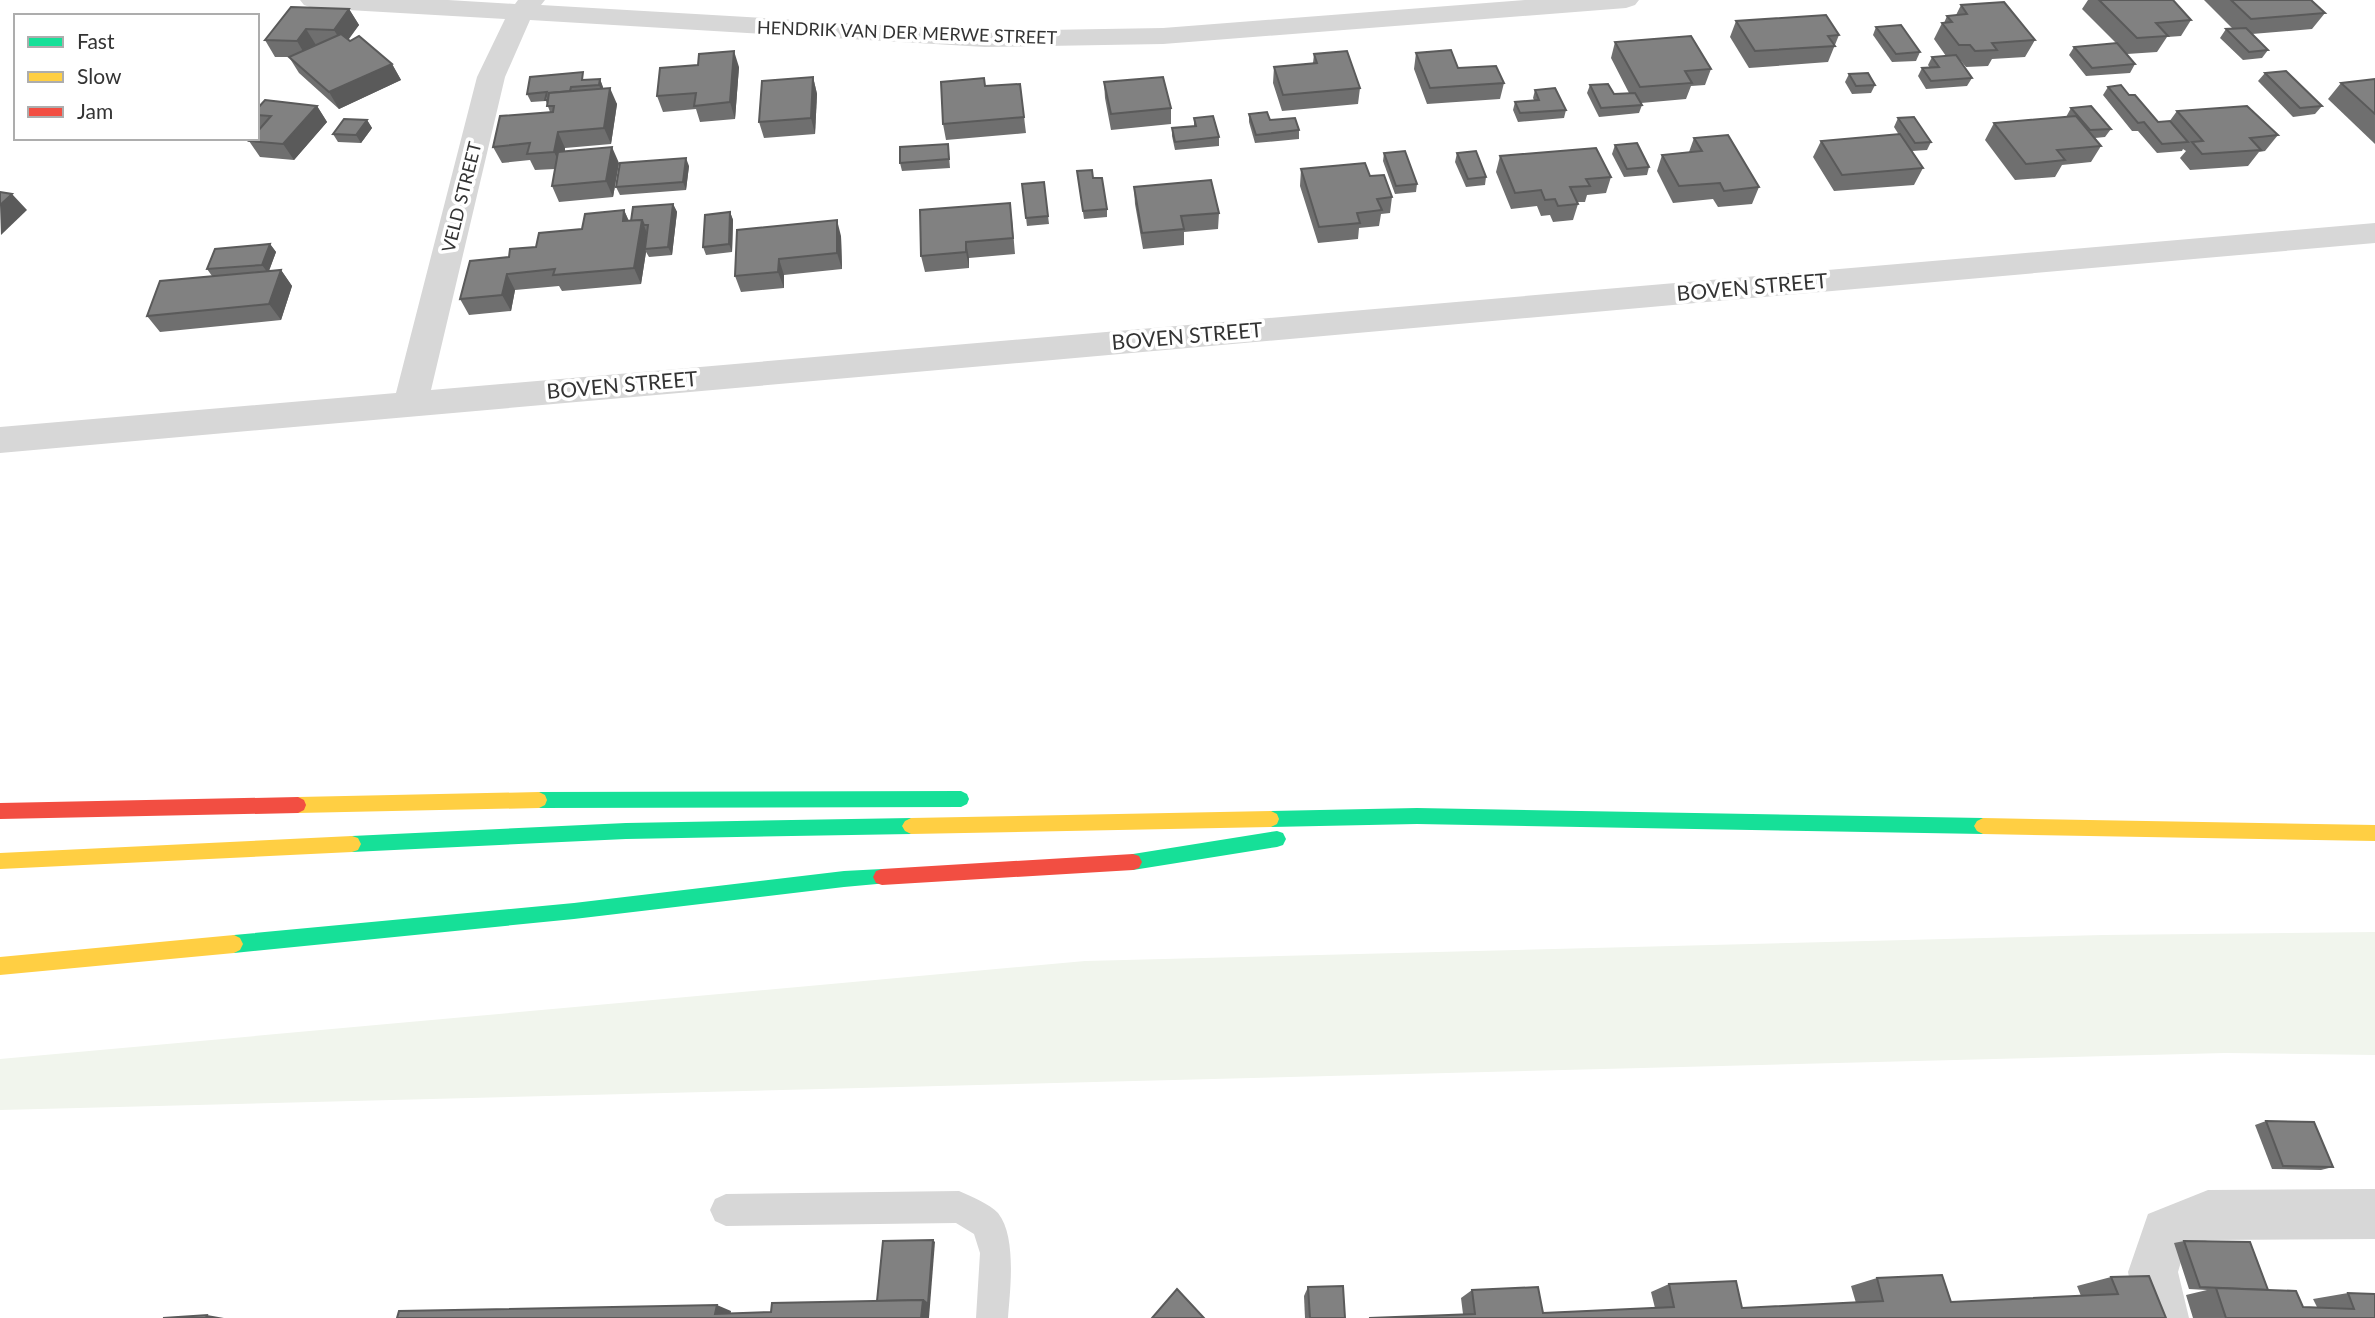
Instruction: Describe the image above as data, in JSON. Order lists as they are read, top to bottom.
{
  "streets": {
    "street": ["HENDRIK VAN DER MERWE STREET", "VELD STREET", "BOVEN STREET"]
  },
  "crossings": [
    ["HENDRIK VAN DER MERWE STREET", "VELD STREET"],
    ["VELD STREET", "BOVEN STREET"]
  ],
  "legend": ["Fast", "Slow", "Jam"]
}
